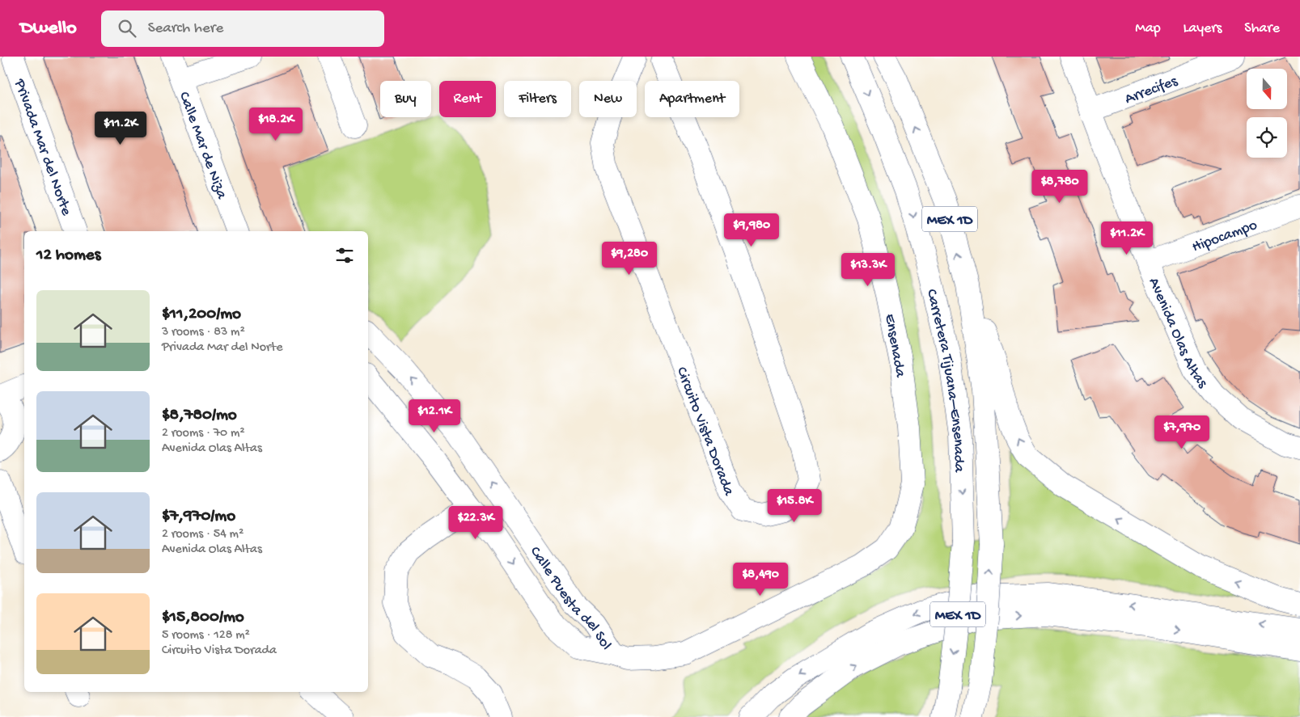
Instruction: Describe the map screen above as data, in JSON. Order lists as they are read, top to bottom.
{
  "streets": {
    "main road": [
      "Arrecifes",
      "Calle Mar de Niza",
      "Privada Mar del Norte",
      "MEX 1D",
      "Hipocampo",
      "Avenida Olas Altas",
      "Ensenada",
      "Carretera Tijuana–Ensenada",
      "Circuito Vista Dorada",
      "Calle Puesta del Sol"
    ]
  },
  "crossings": [
    ["Arrecifes", "Avenida Olas Altas"],
    ["Hipocampo", "Avenida Olas Altas"],
    ["Ensenada", "Calle Puesta del Sol"]
  ],
  "north": "bottom",
  "page": {
    "header": "Dwello",
    "search": "Search here",
    "nav": ["Map", "Layers", "Share"],
    "chip": [
      "Buy",
      "Rent",
      "Filters",
      "New",
      "Apartment"
    ],
    "price": [
      "$18.2K",
      "$11.2K",
      "$8,780",
      "$9,980",
      "$11.2K",
      "$9,280",
      "$13.3K",
      "$12.1K",
      "$7,970",
      "$15.8K",
      "$22.3K",
      "$8,490"
    ],
    "heading": "12 homes",
    "list": [
      {
        "name": "$11,200/mo",
        "note": "3 rooms · 83 m² · Privada Mar del Norte"
      },
      {
        "name": "$8,780/mo",
        "note": "2 rooms · 70 m² · Avenida Olas Altas"
      },
      {
        "name": "$7,970/mo",
        "note": "2 rooms · 54 m² · Avenida Olas Altas"
      },
      {
        "name": "$15,800/mo",
        "note": "5 rooms · 128 m² · Circuito Vista Dorada"
      }
    ]
  }
}
